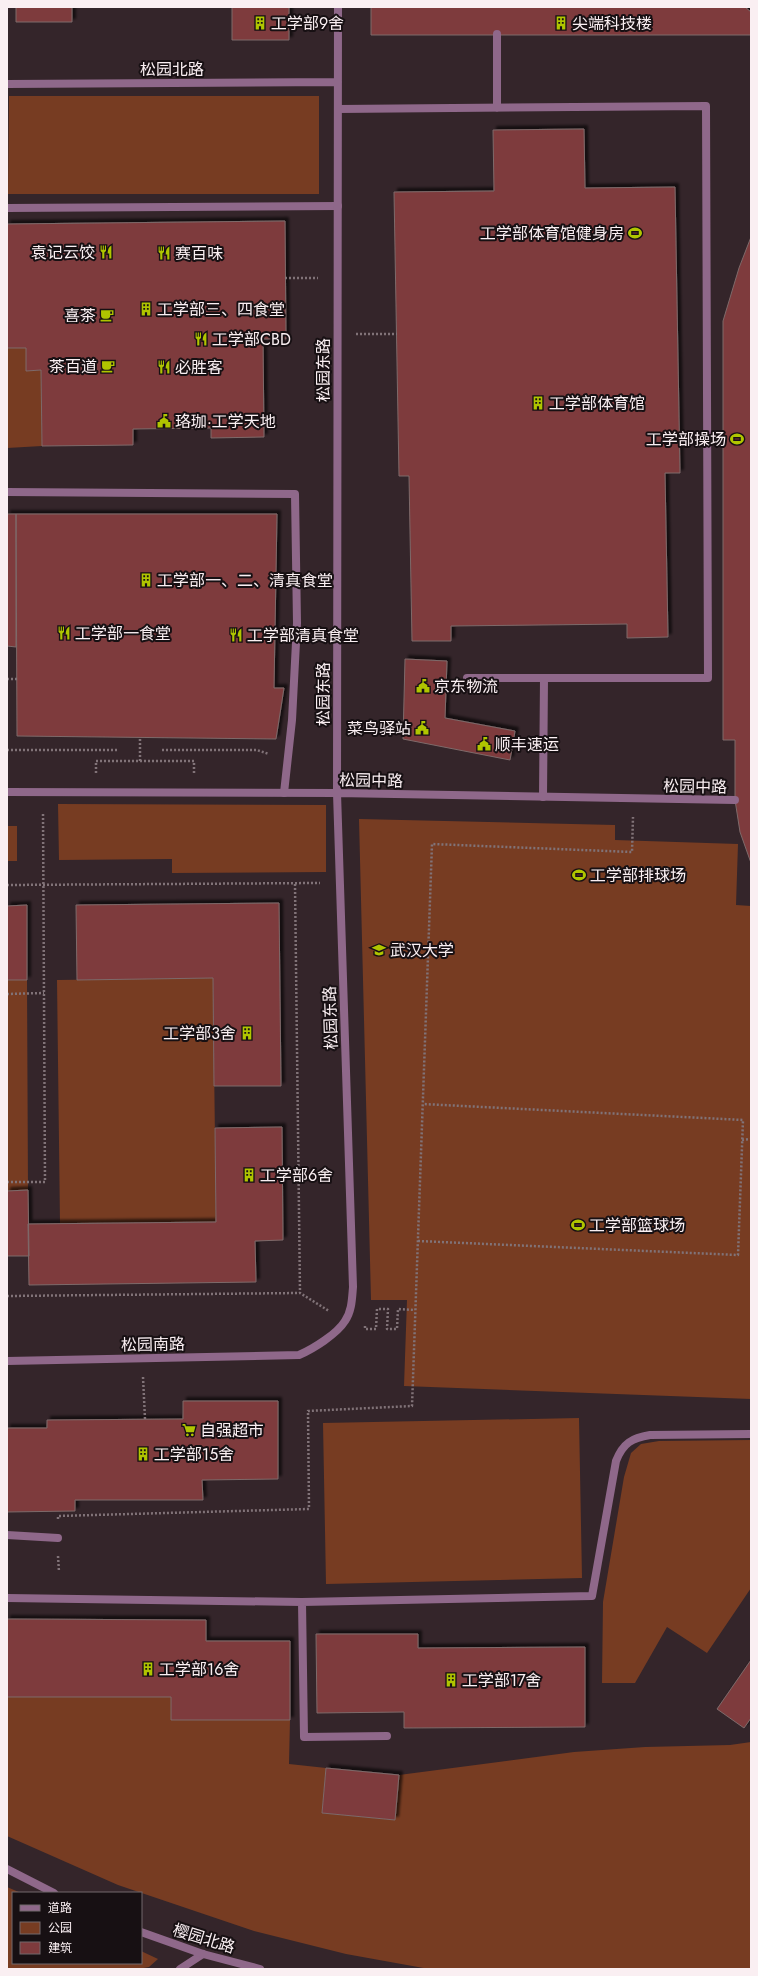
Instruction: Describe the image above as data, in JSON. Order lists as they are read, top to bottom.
{
  "streets": {
    "street": [
      "松园北路",
      "松园东路",
      "松园中路",
      "松园南路",
      "樱园北路"
    ]
  },
  "crossings": [
    ["松园北路", "松园东路"],
    ["松园东路", "松园中路"],
    ["松园东路", "松园南路"]
  ],
  "places": {
    "building": [
      "工学部9舍",
      "尖端科技楼",
      "工学部三、四食堂",
      "工学部体育馆",
      "工学部一、二、清真食堂",
      "工学部3舍",
      "工学部6舍",
      "工学部15舍",
      "工学部16舍",
      "工学部17舍"
    ],
    "sports": [
      "工学部体育馆健身房",
      "工学部操场",
      "工学部排球场",
      "工学部篮球场"
    ],
    "restaurant": [
      "袁记云饺",
      "赛百味",
      "工学部CBD",
      "必胜客",
      "工学部一食堂",
      "工学部清真食堂"
    ],
    "cafe": ["喜茶", "茶百道"],
    "public building": [
      "珞珈·工学天地",
      "京东物流",
      "菜鸟驿站",
      "顺丰速运"
    ],
    "school or university": ["武汉大学"],
    "supermarket": ["自强超市"]
  },
  "legend": ["道路", "公园", "建筑"]
}
